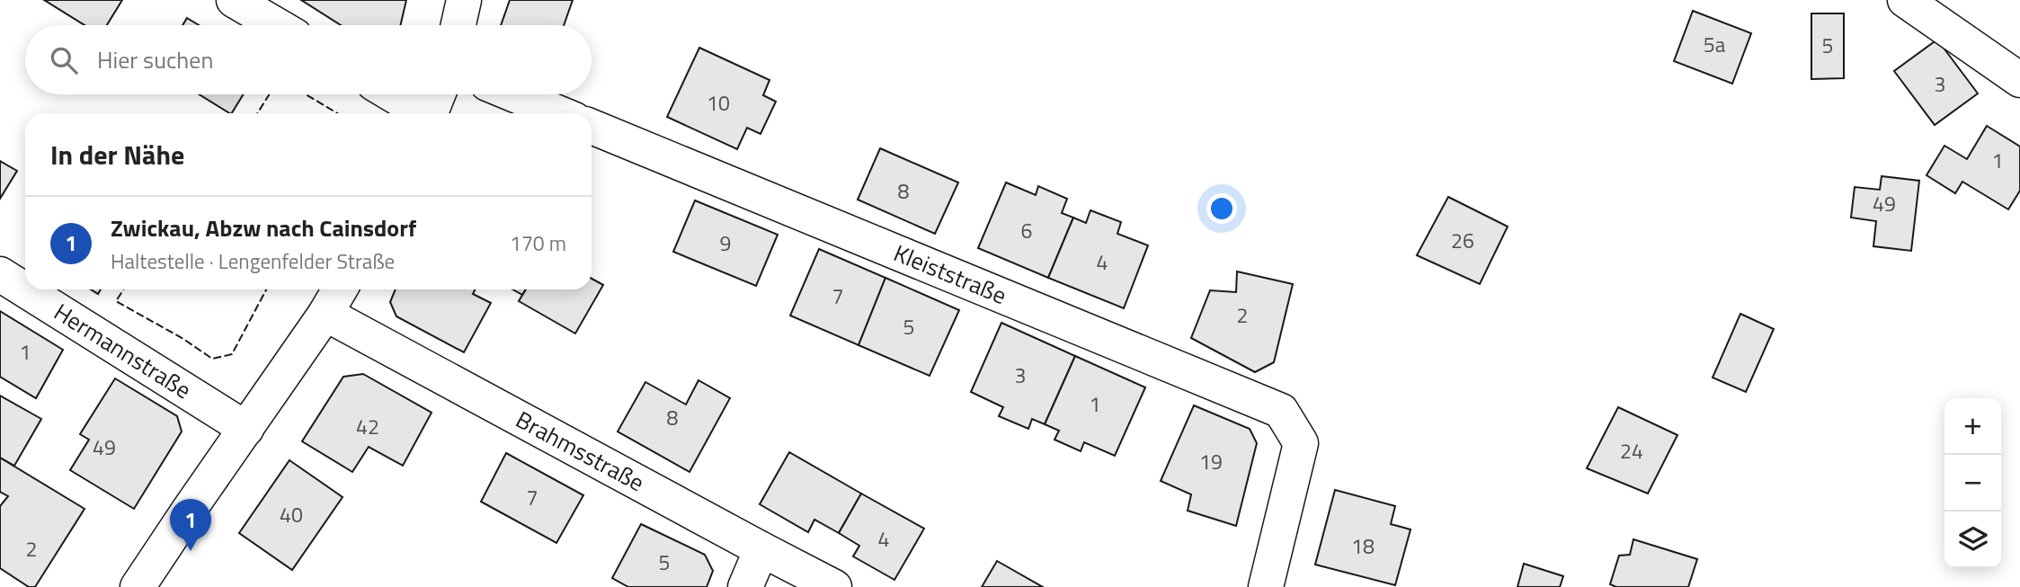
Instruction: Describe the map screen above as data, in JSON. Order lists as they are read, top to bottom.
{
  "streets": {
    "street": ["Kleiststraße", "Hermannstraße", "Brahmsstraße"]
  },
  "house_numbers": [
    "5a",
    "5",
    "3",
    "10",
    "1",
    "8",
    "49",
    "6",
    "26",
    "9",
    "4",
    "7",
    "2",
    "5",
    "1",
    "3",
    "1",
    "8",
    "42",
    "49",
    "24",
    "19",
    "7",
    "40",
    "4",
    "18",
    "2",
    "5"
  ],
  "page": {
    "search": "Hier suchen",
    "heading": "In der Nähe",
    "list": [
      {
        "mark": "1",
        "name": "Zwickau, Abzw nach Cainsdorf",
        "note": "Haltestelle · Lengenfelder Straße",
        "value": "170 m"
      }
    ],
    "map_buttons": ["+", "−"],
    "pins": "1"
  }
}
